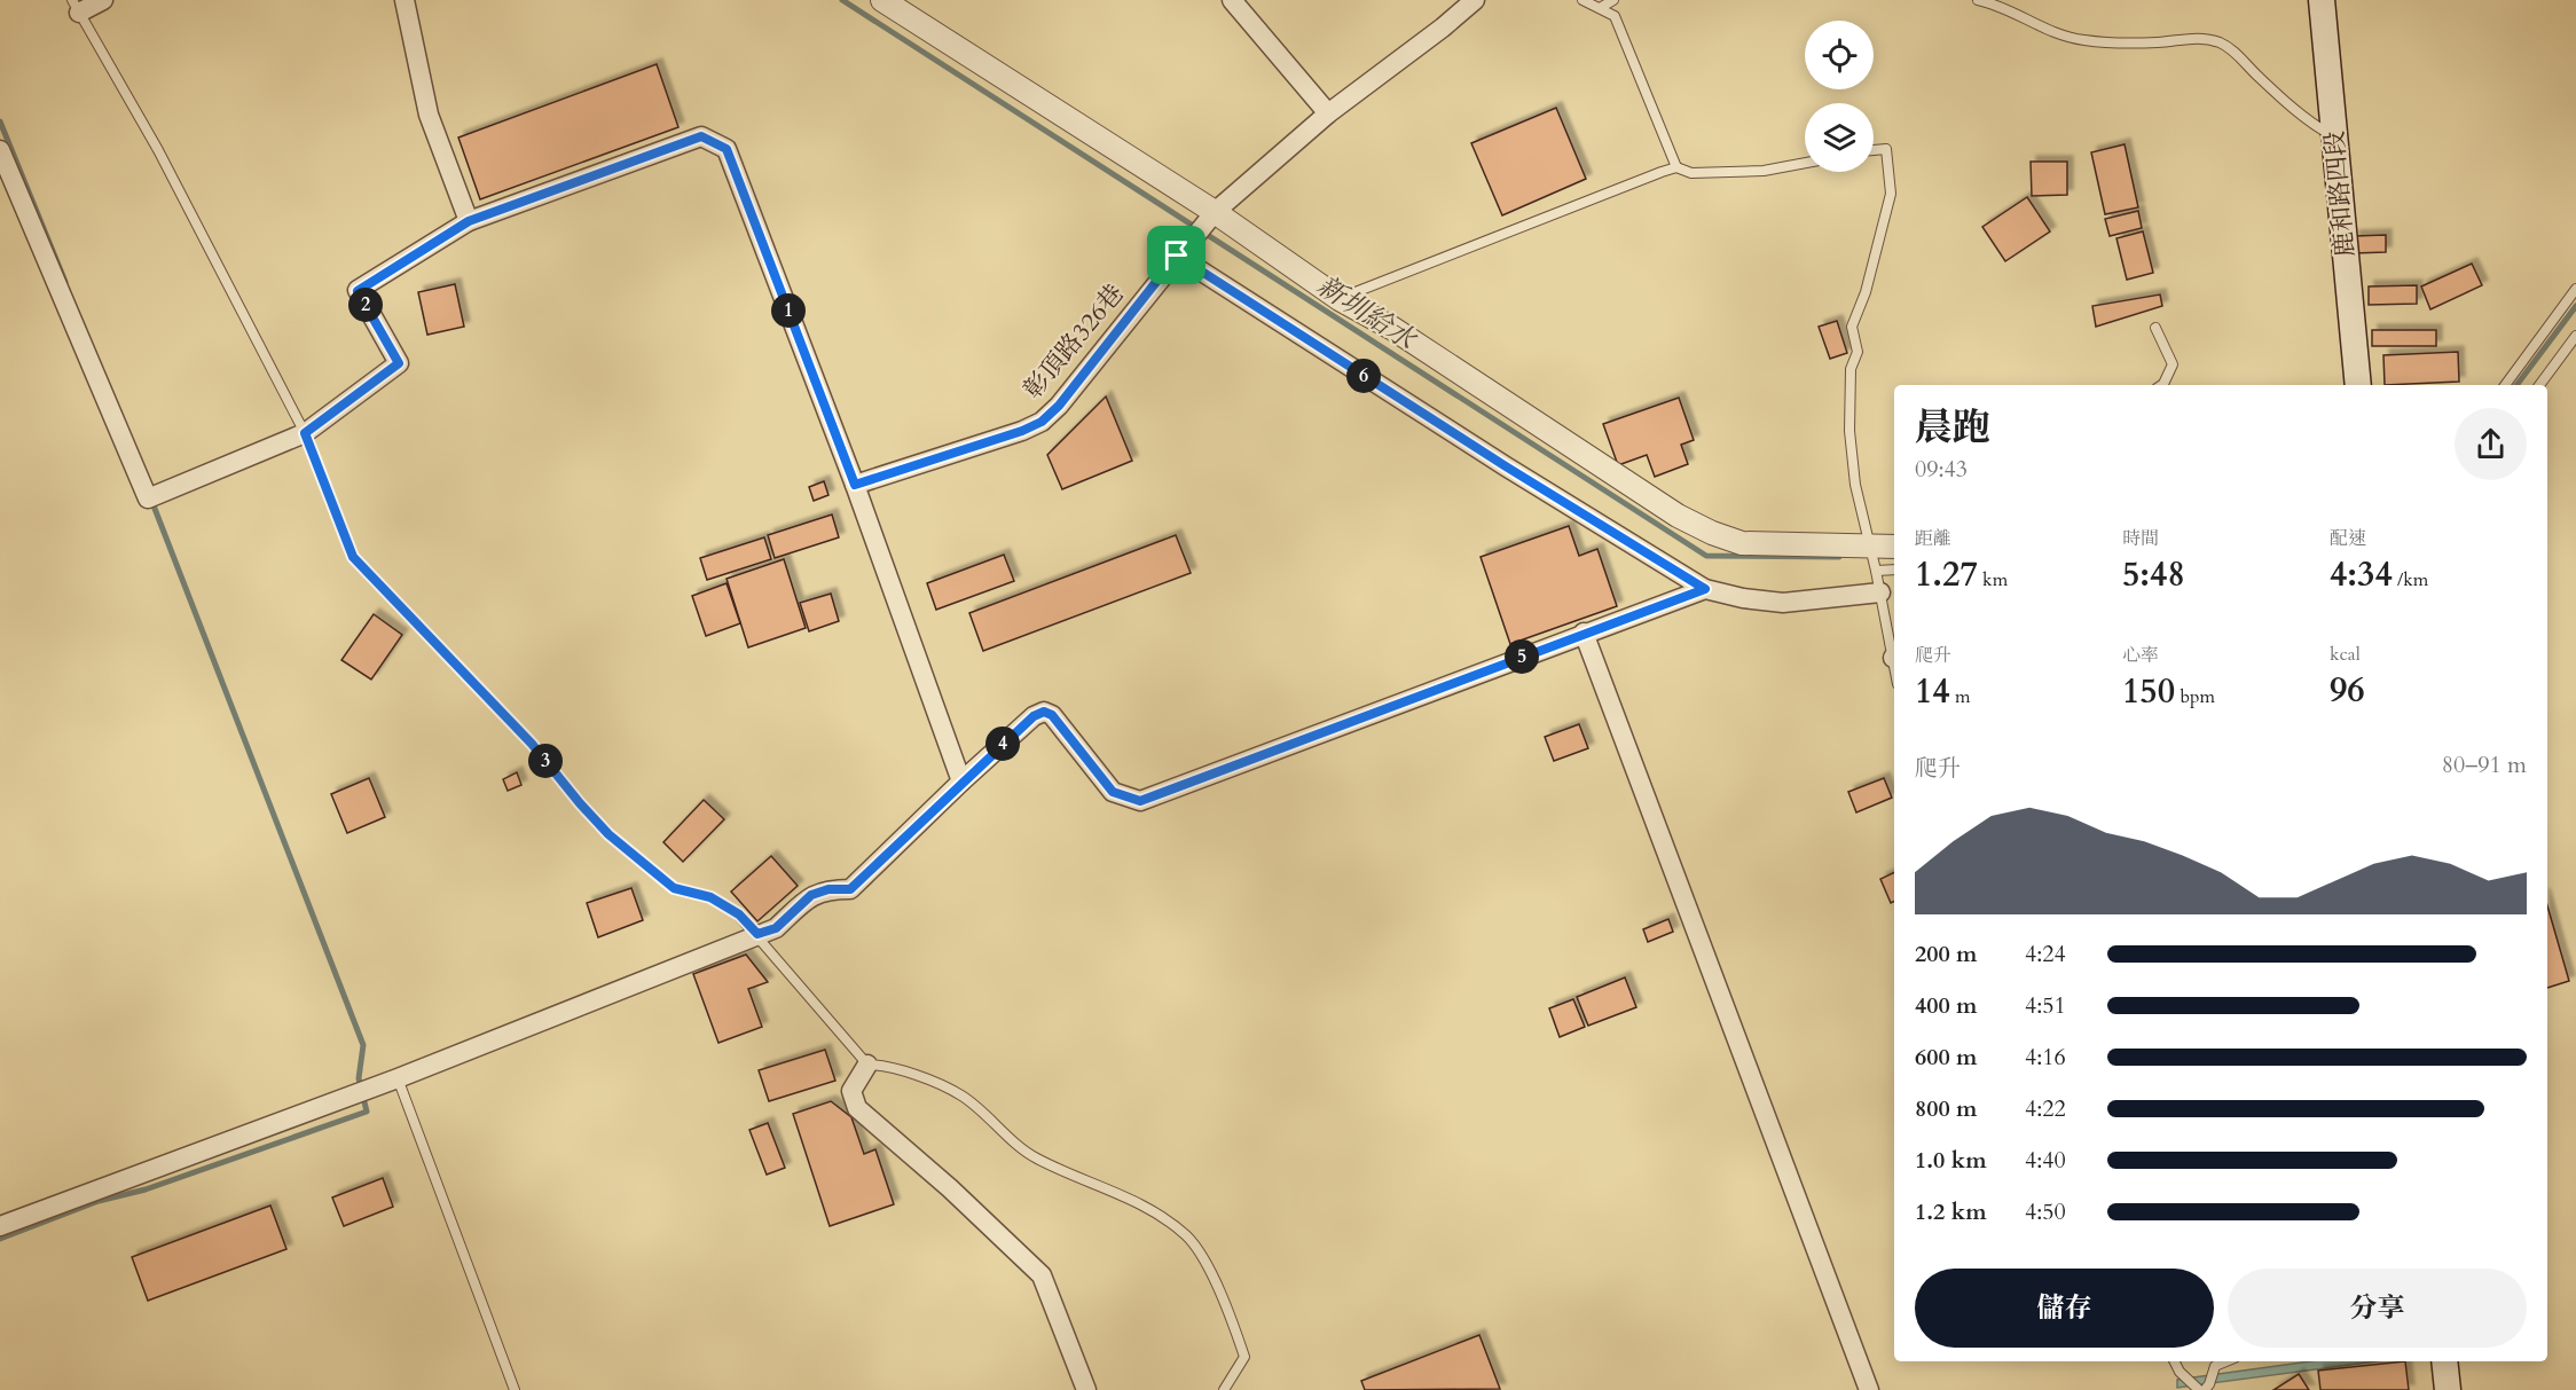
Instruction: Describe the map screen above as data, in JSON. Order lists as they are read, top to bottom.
{
  "streets": {
    "main road": ["鹿和路四段"],
    "street": ["彰頂路326巷"]
  },
  "water": ["新圳給水"],
  "page": {
    "pins": [
      "2",
      "1",
      "6",
      "5",
      "4",
      "3"
    ],
    "heading": ["晨跑", "09:43"],
    "stats": [
      ["距離", "1.27 km"],
      ["時間", "5:48"],
      ["配速", "4:34 /km"],
      ["爬升", "14 m"],
      ["心率", "150 bpm"],
      ["kcal", "96"]
    ],
    "chart": ["爬升", "80–91 m"],
    "list": [
      {
        "name": "200 m",
        "note": "4:24"
      },
      {
        "name": "400 m",
        "note": "4:51"
      },
      {
        "name": "600 m",
        "note": "4:16"
      },
      {
        "name": "800 m",
        "note": "4:22"
      },
      {
        "name": "1.0 km",
        "note": "4:40"
      },
      {
        "name": "1.2 km",
        "note": "4:50"
      }
    ],
    "buttons": ["儲存", "分享"]
  }
}
